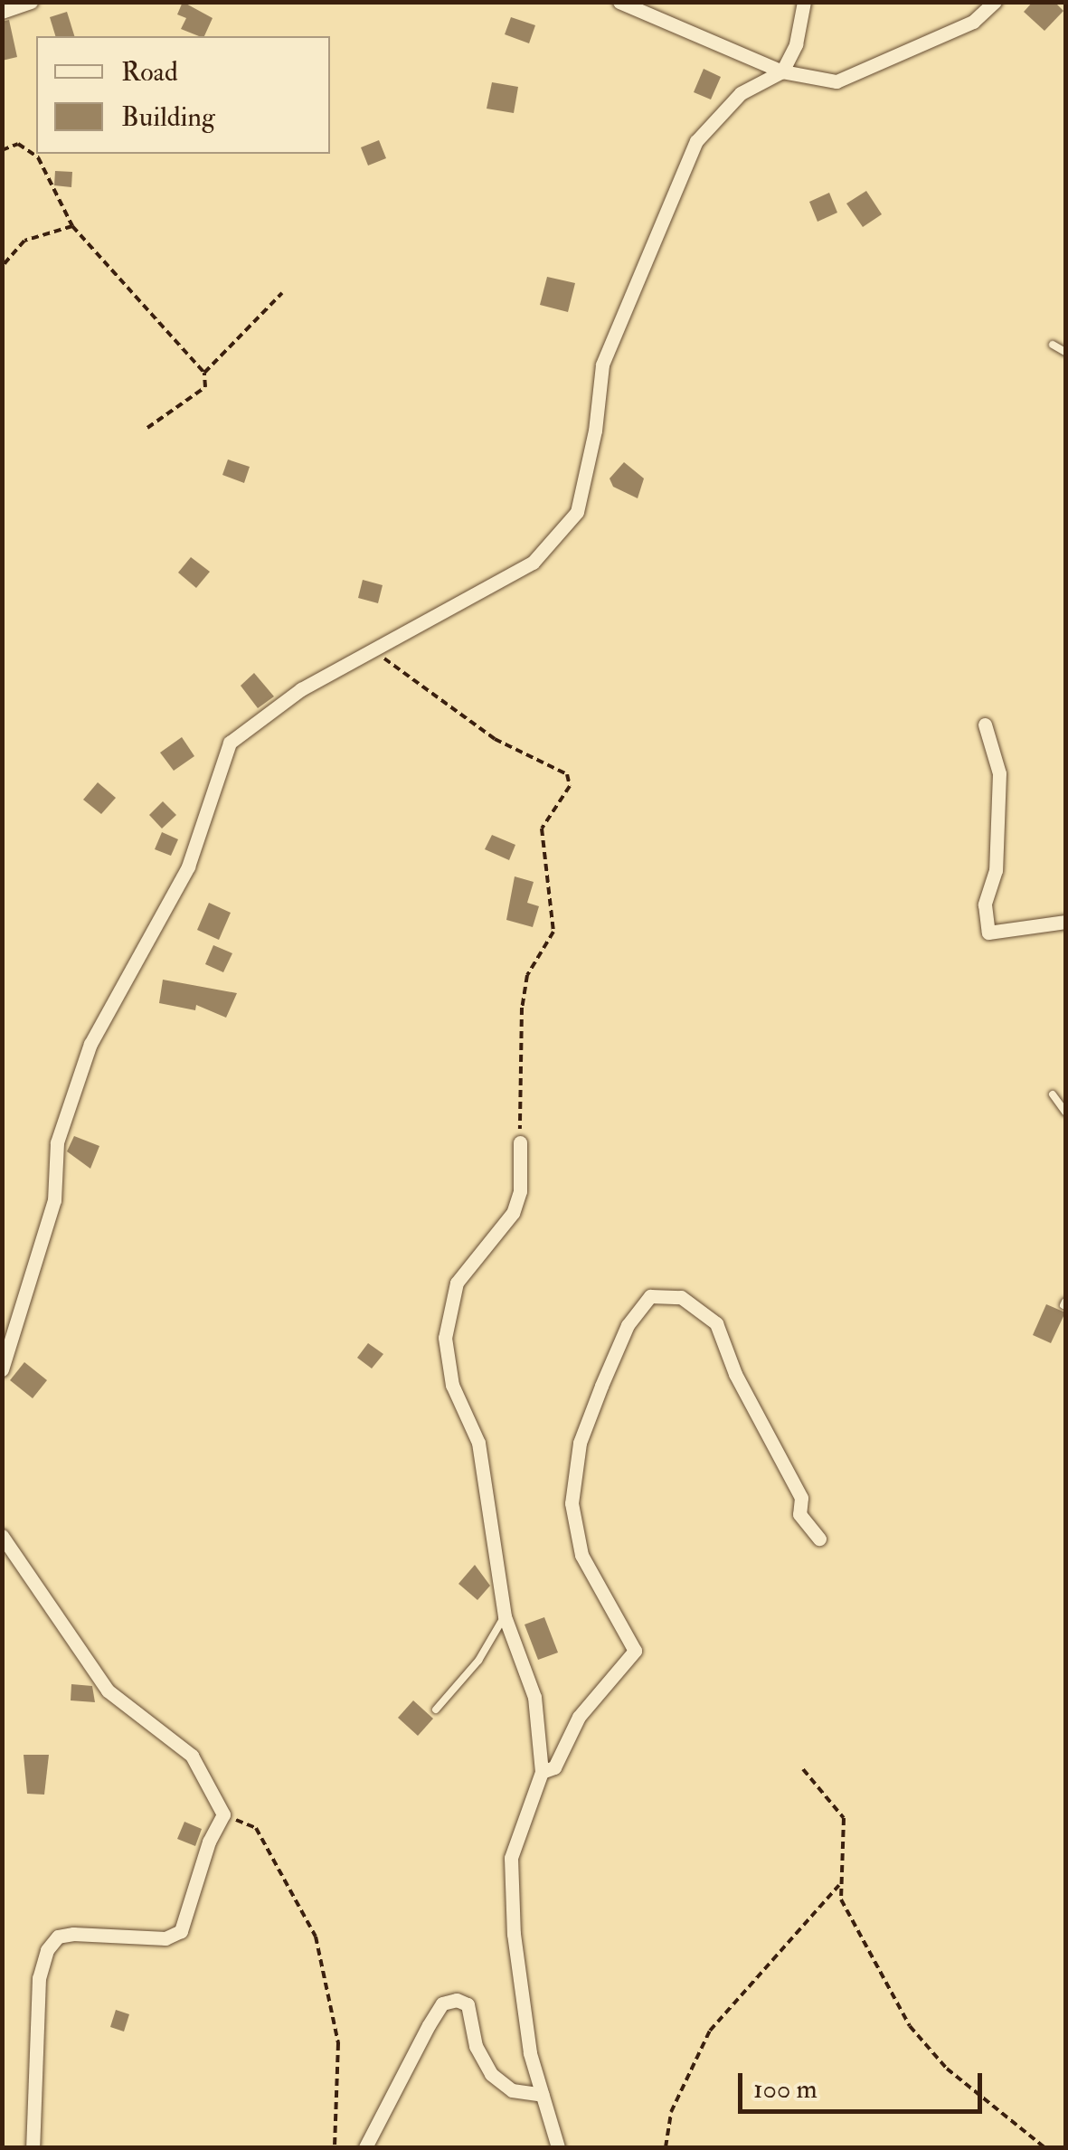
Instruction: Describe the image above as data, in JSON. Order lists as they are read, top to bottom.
{
  "legend": ["Road", "Building"],
  "scale_bar": "100 m"
}
